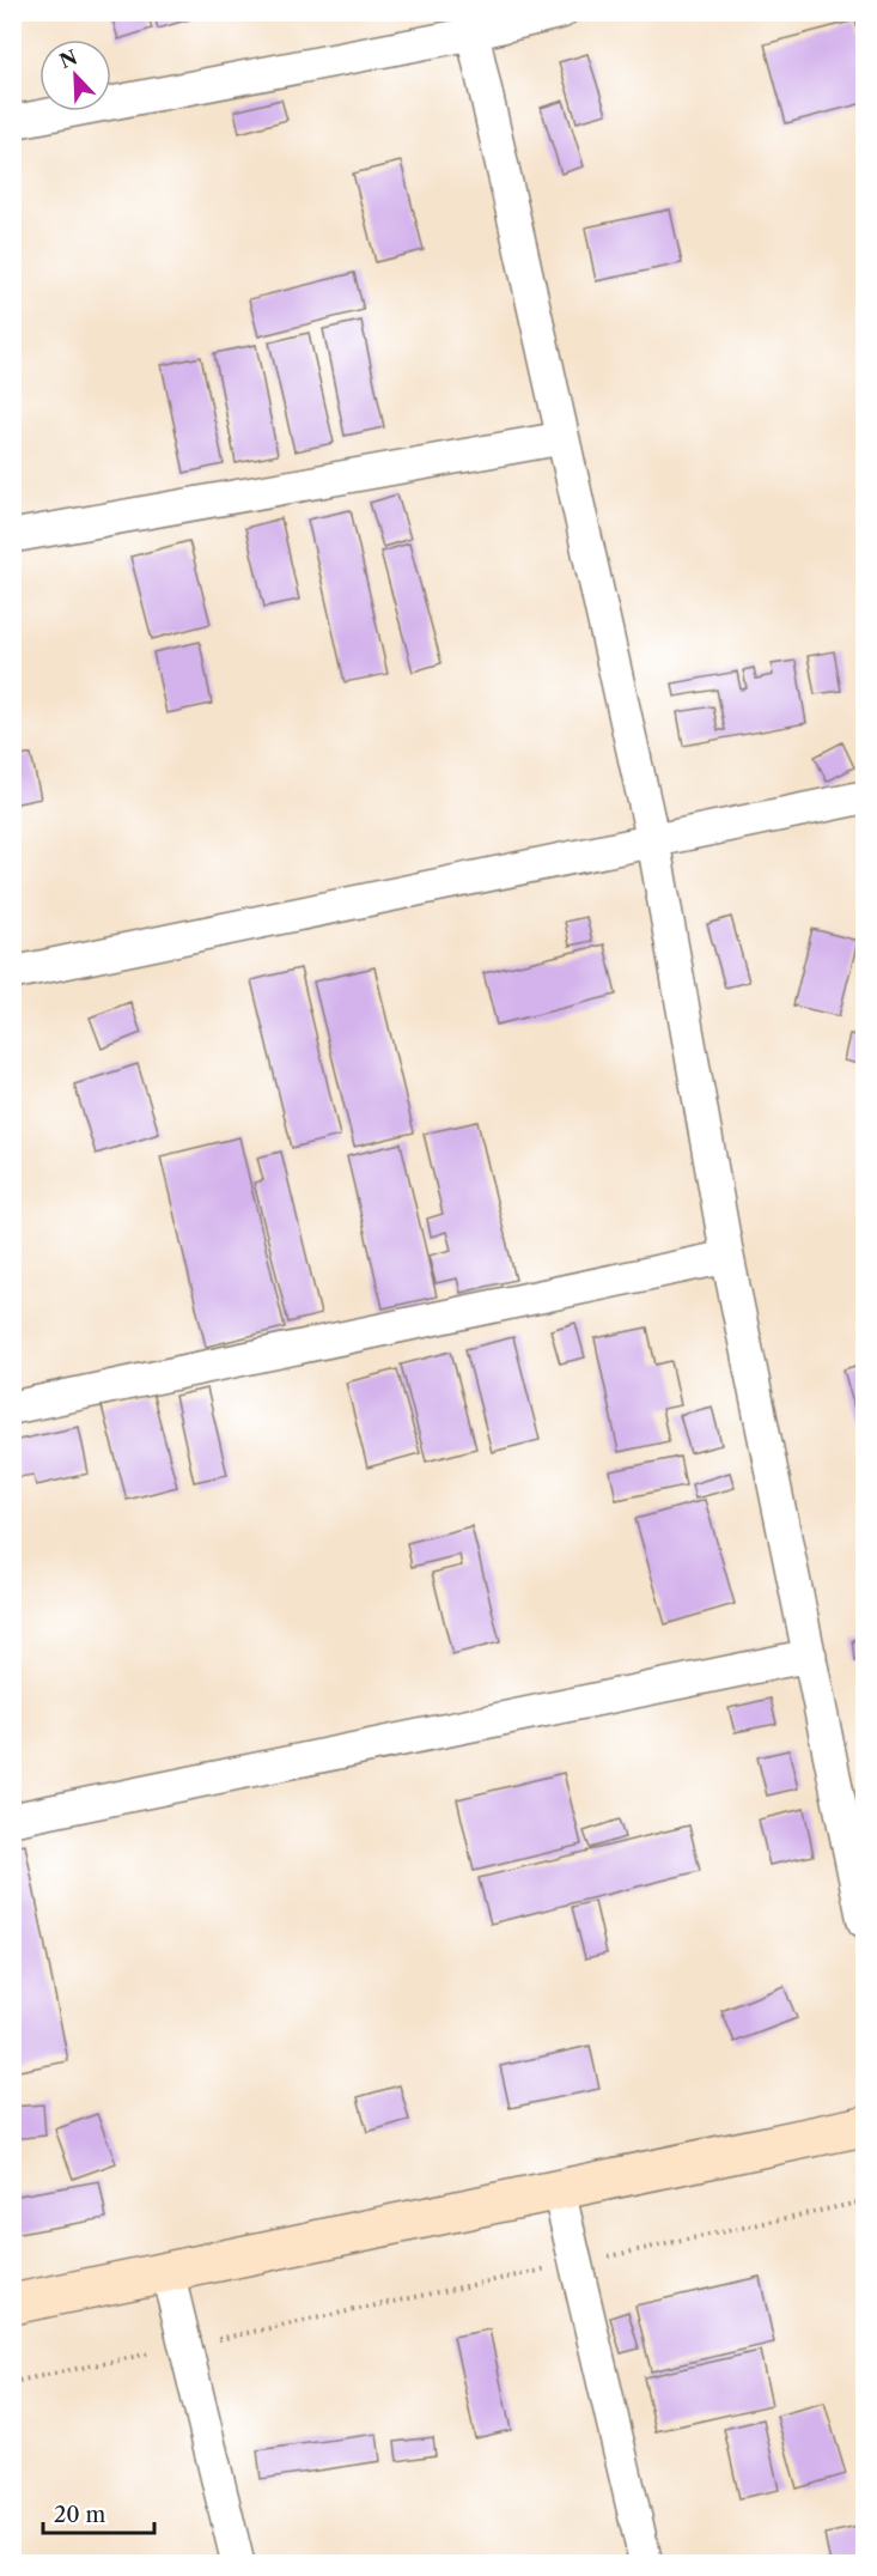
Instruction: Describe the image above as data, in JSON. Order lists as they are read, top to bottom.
{
  "scale_bar": "20 m",
  "north": "top left"
}
